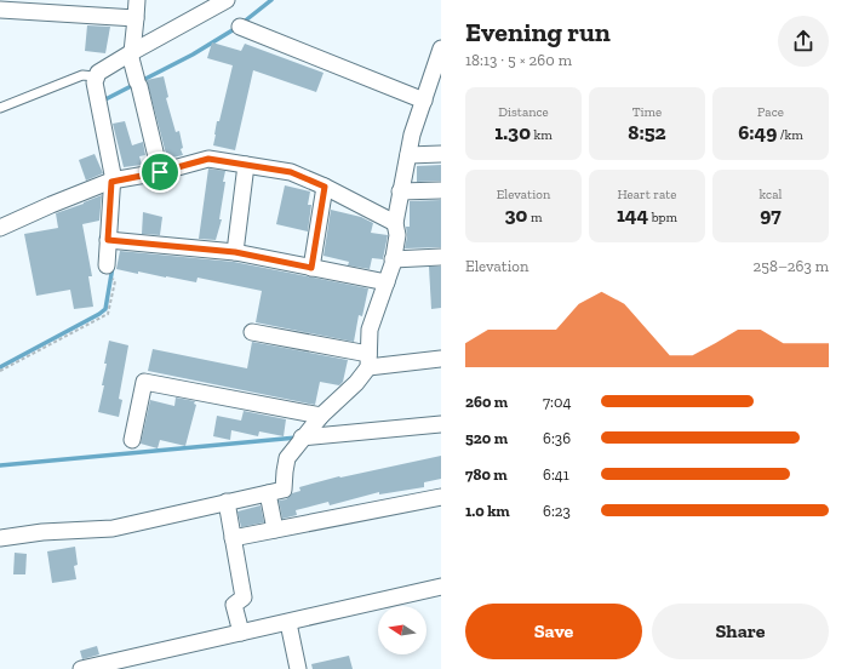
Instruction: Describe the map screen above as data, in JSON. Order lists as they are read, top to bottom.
{
  "north": "left",
  "page": {
    "heading": ["Evening run", "18:13 · 5 × 260 m"],
    "stats": [
      ["Distance", "1.30 km"],
      ["Time", "8:52"],
      ["Pace", "6:49 /km"],
      ["Elevation", "30 m"],
      ["Heart rate", "144 bpm"],
      ["kcal", "97"]
    ],
    "chart": ["Elevation", "258–263 m"],
    "list": [
      {
        "name": "260 m",
        "note": "7:04"
      },
      {
        "name": "520 m",
        "note": "6:36"
      },
      {
        "name": "780 m",
        "note": "6:41"
      },
      {
        "name": "1.0 km",
        "note": "6:23"
      }
    ],
    "buttons": ["Save", "Share"]
  }
}
